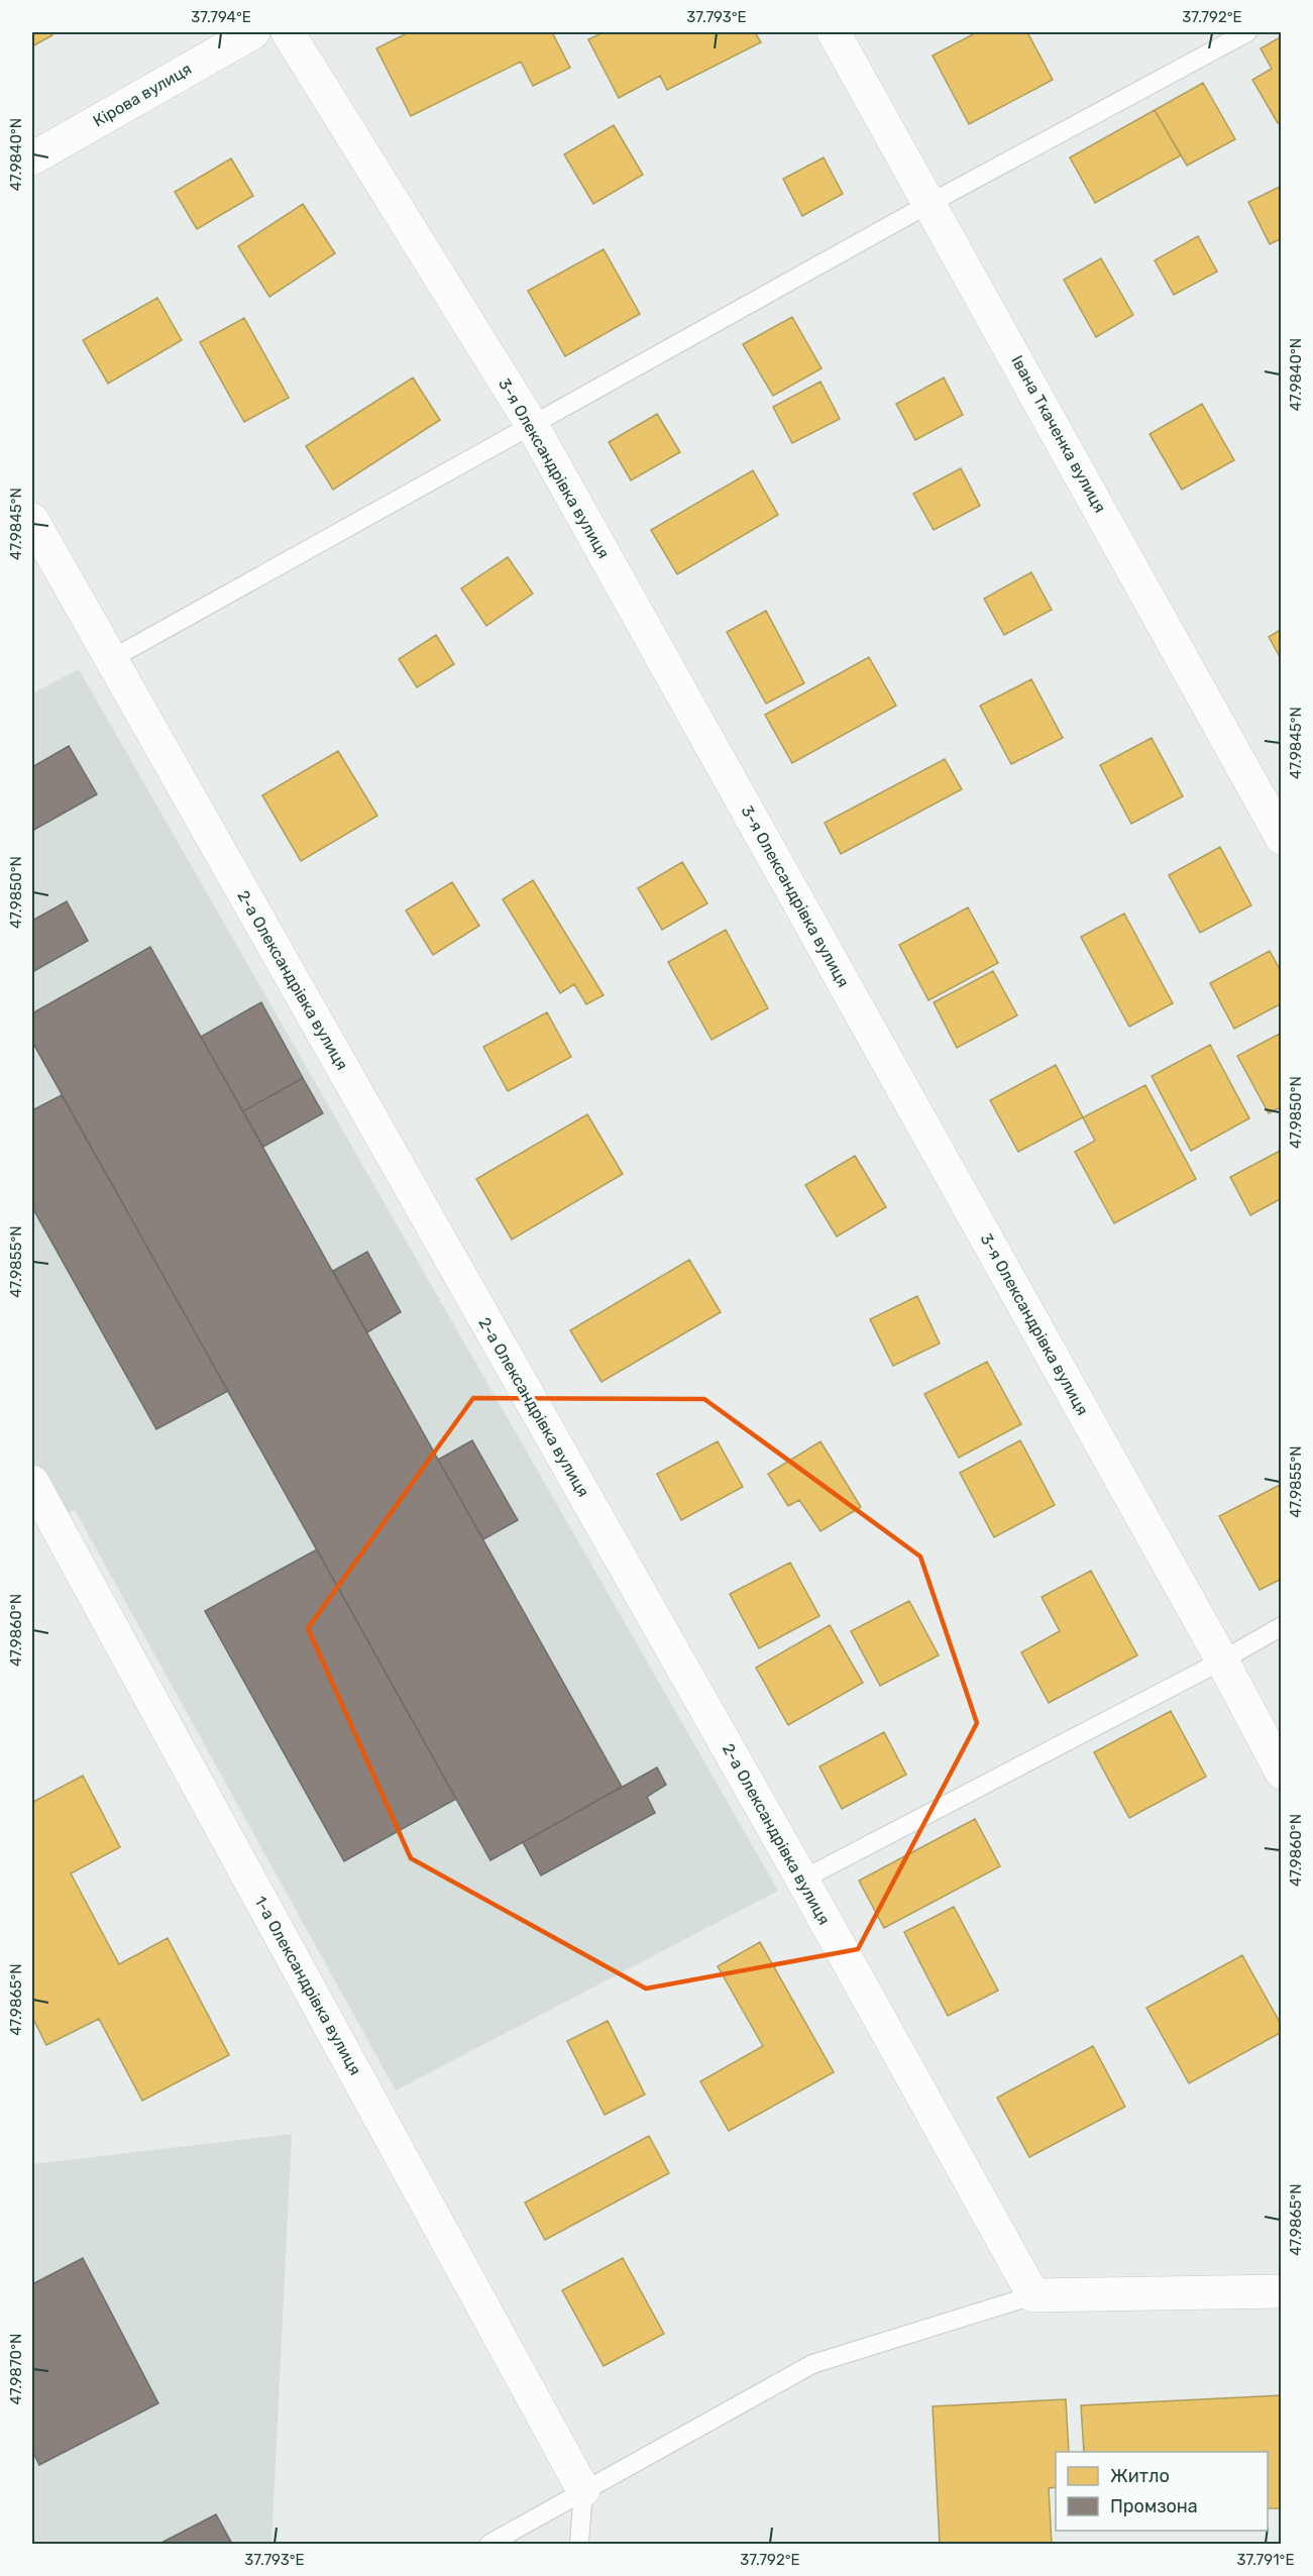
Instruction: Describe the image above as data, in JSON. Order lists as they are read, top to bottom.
{
  "streets": {
    "street": [
      "Кірова вулиця",
      "Івана Ткаченка вулиця",
      "3-я Олександрівка вулиця",
      "2-а Олександрівка вулиця",
      "1-а Олександрівка вулиця"
    ]
  },
  "legend": ["Житло", "Промзона"],
  "coordinates": [
    "37.794°E",
    "37.793°E",
    "37.792°E",
    "47.9840°N",
    "47.9845°N",
    "47.9850°N",
    "47.9855°N",
    "47.9860°N",
    "47.9865°N",
    "47.9870°N",
    "37.791°E"
  ]
}
